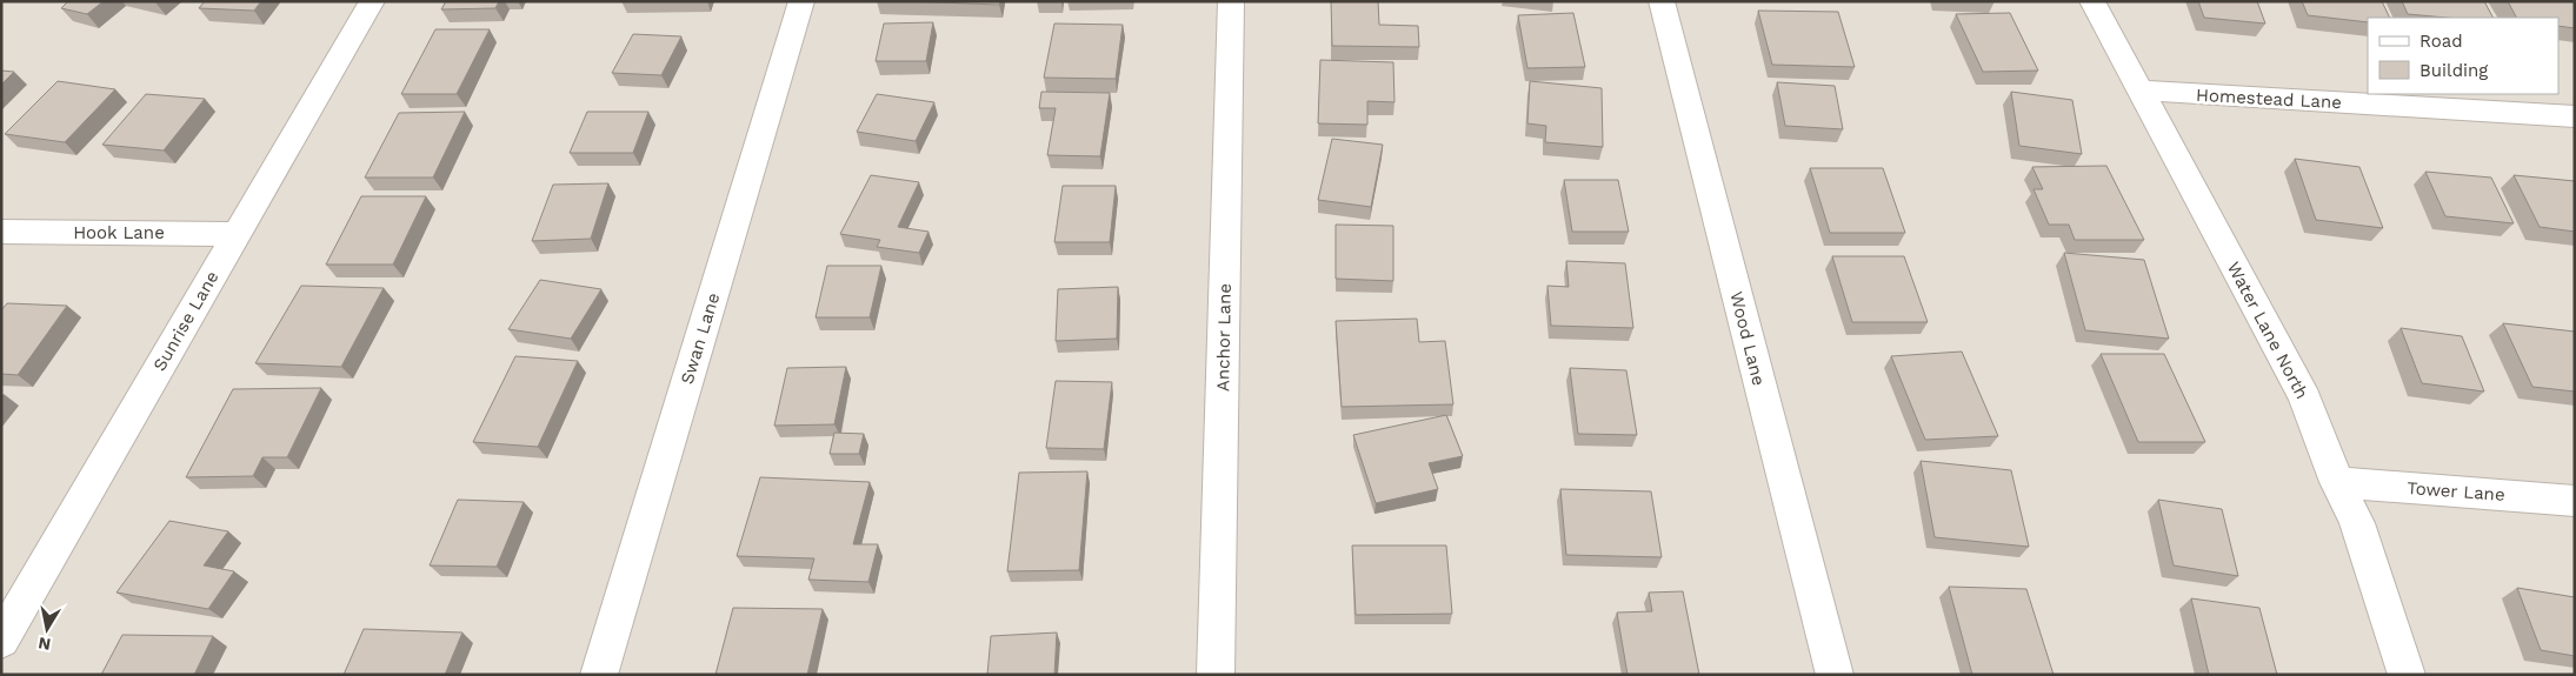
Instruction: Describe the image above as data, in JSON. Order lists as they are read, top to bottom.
{
  "streets": {
    "street": [
      "Homestead Lane",
      "Hook Lane",
      "Sunrise Lane",
      "Water Lane North",
      "Anchor Lane",
      "Swan Lane",
      "Wood Lane",
      "Tower Lane"
    ]
  },
  "crossings": [
    ["Homestead Lane", "Water Lane North"],
    ["Hook Lane", "Sunrise Lane"],
    ["Water Lane North", "Tower Lane"]
  ],
  "legend": ["Road", "Building"],
  "north": "bottom"
}
